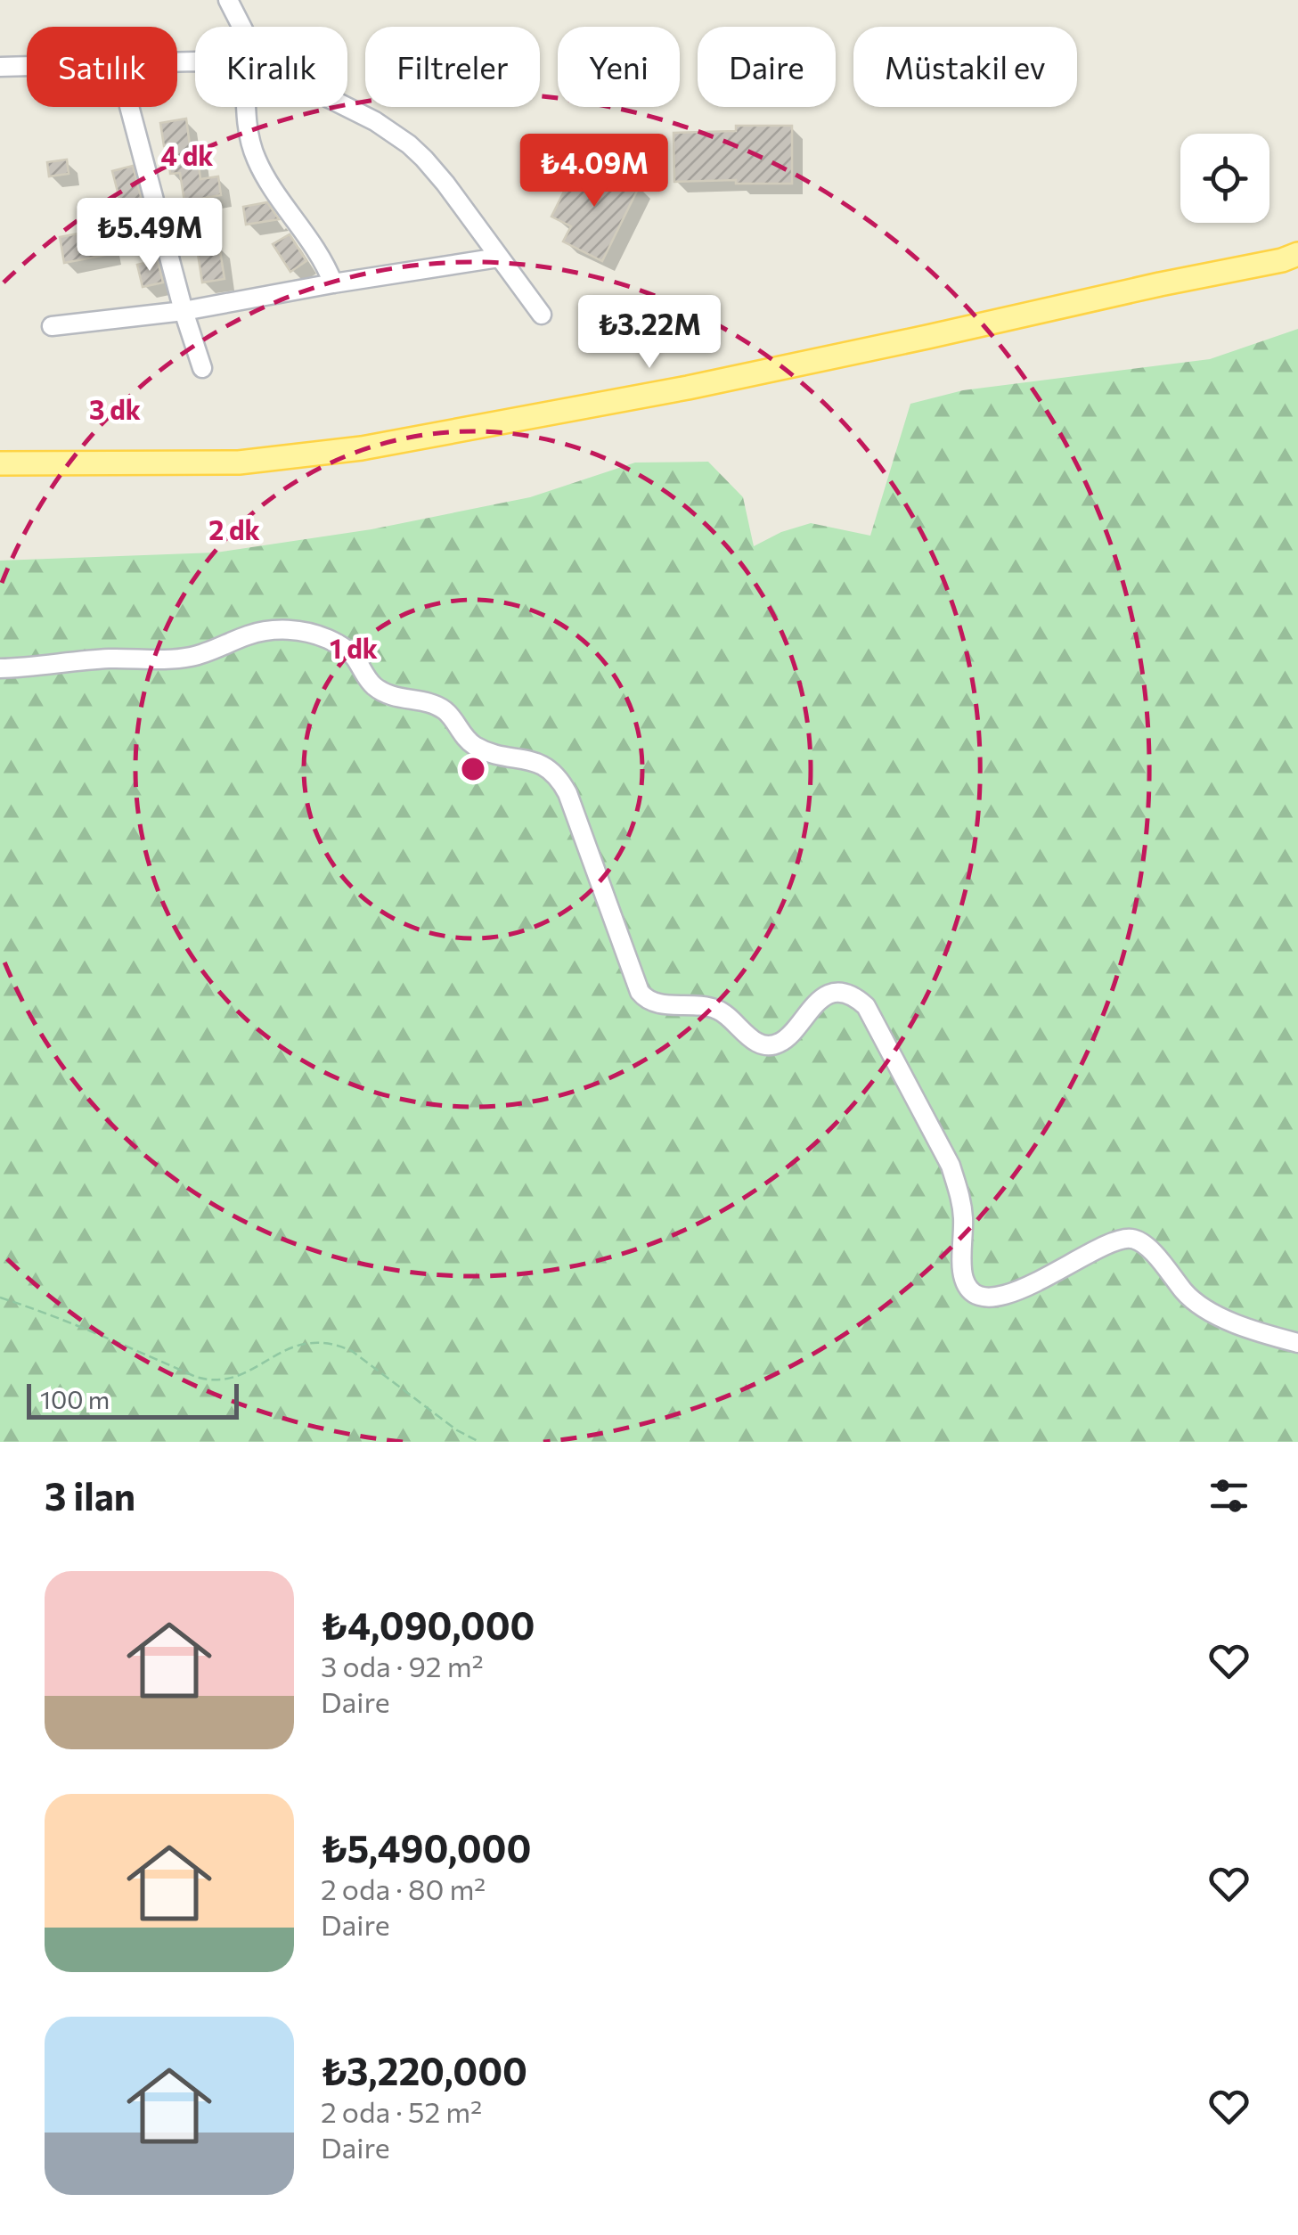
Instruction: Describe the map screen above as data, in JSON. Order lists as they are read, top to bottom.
{
  "scale_bar": "100 m",
  "page": {
    "chip": [
      "Satılık",
      "Kiralık",
      "Filtreler",
      "Yeni",
      "Daire",
      "Müstakil ev"
    ],
    "price": ["₺4.09M", "₺5.49M", "₺3.22M"],
    "scale": "100 m",
    "heading": "3 ilan",
    "list": [
      {
        "name": "₺4,090,000",
        "note": "3 oda · 92 m² · Daire"
      },
      {
        "name": "₺5,490,000",
        "note": "2 oda · 80 m² · Daire"
      },
      {
        "name": "₺3,220,000",
        "note": "2 oda · 52 m² · Daire"
      }
    ]
  },
  "rings": [
    "4 dk",
    "3 dk",
    "2 dk",
    "1 dk"
  ]
}
